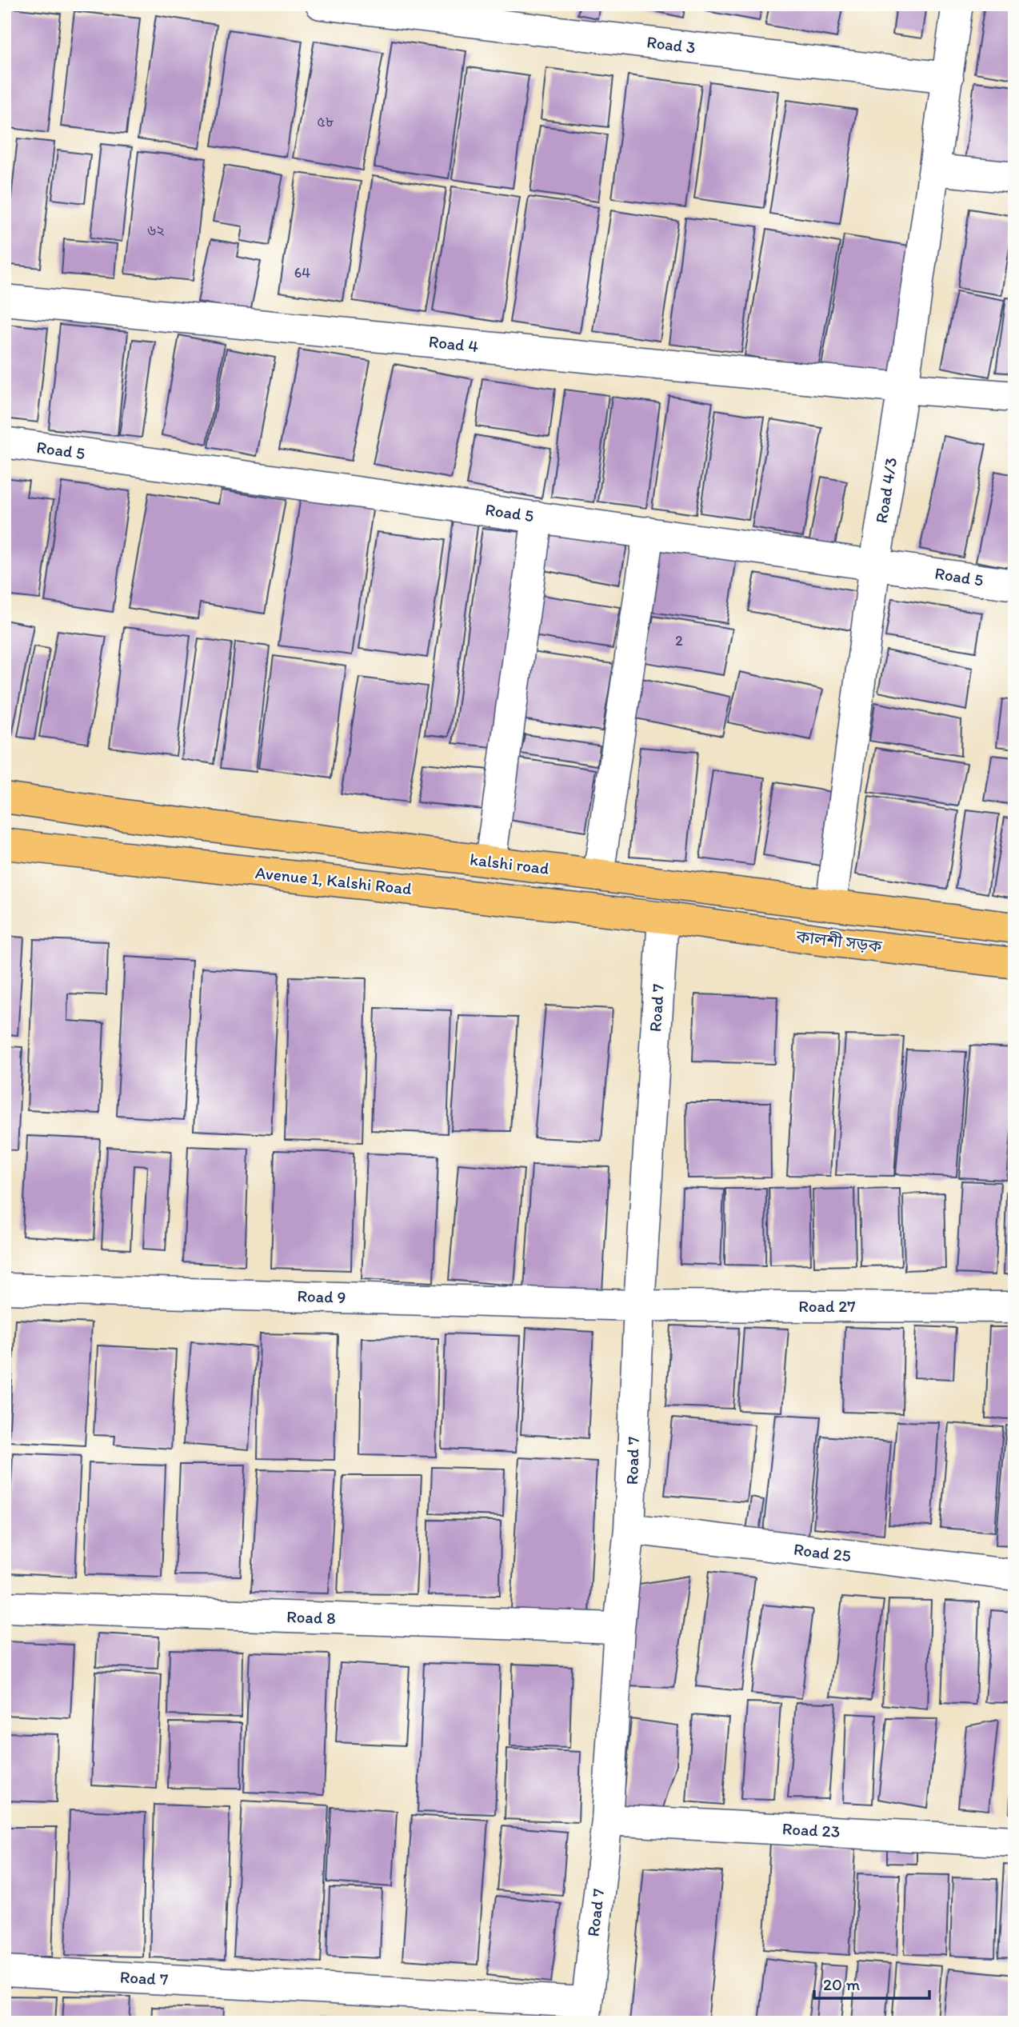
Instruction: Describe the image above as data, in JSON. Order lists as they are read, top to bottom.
{
  "streets": {
    "main road": ["kalshi road", "Avenue 1, Kalshi Road", "কালশী সড়ক"],
    "street": [
      "Road 3",
      "Road 4",
      "Road 5",
      "Road 4/3",
      "Road 7",
      "Road 9",
      "Road 27",
      "Road 25",
      "Road 8",
      "Road 23"
    ]
  },
  "crossings": [
    ["Road 3", "Road 4/3"],
    ["Road 4", "Road 4/3"],
    ["Road 5", "Road 4/3"],
    ["Road 4/3", "kalshi road"],
    ["Avenue 1, Kalshi Road", "কালশী সড়ক"],
    ["Avenue 1, Kalshi Road", "Road 7"],
    ["কালশী সড়ক", "Road 7"],
    ["Road 7", "Road 9"],
    ["Road 7", "Road 27"],
    ["Road 7", "Road 25"],
    ["Road 7", "Road 8"],
    ["Road 7", "Road 23"],
    ["Road 9", "Road 27"]
  ],
  "house_numbers": [
    "৫৮",
    "৬২",
    "64",
    "2"
  ],
  "scale_bar": "20 m"
}
